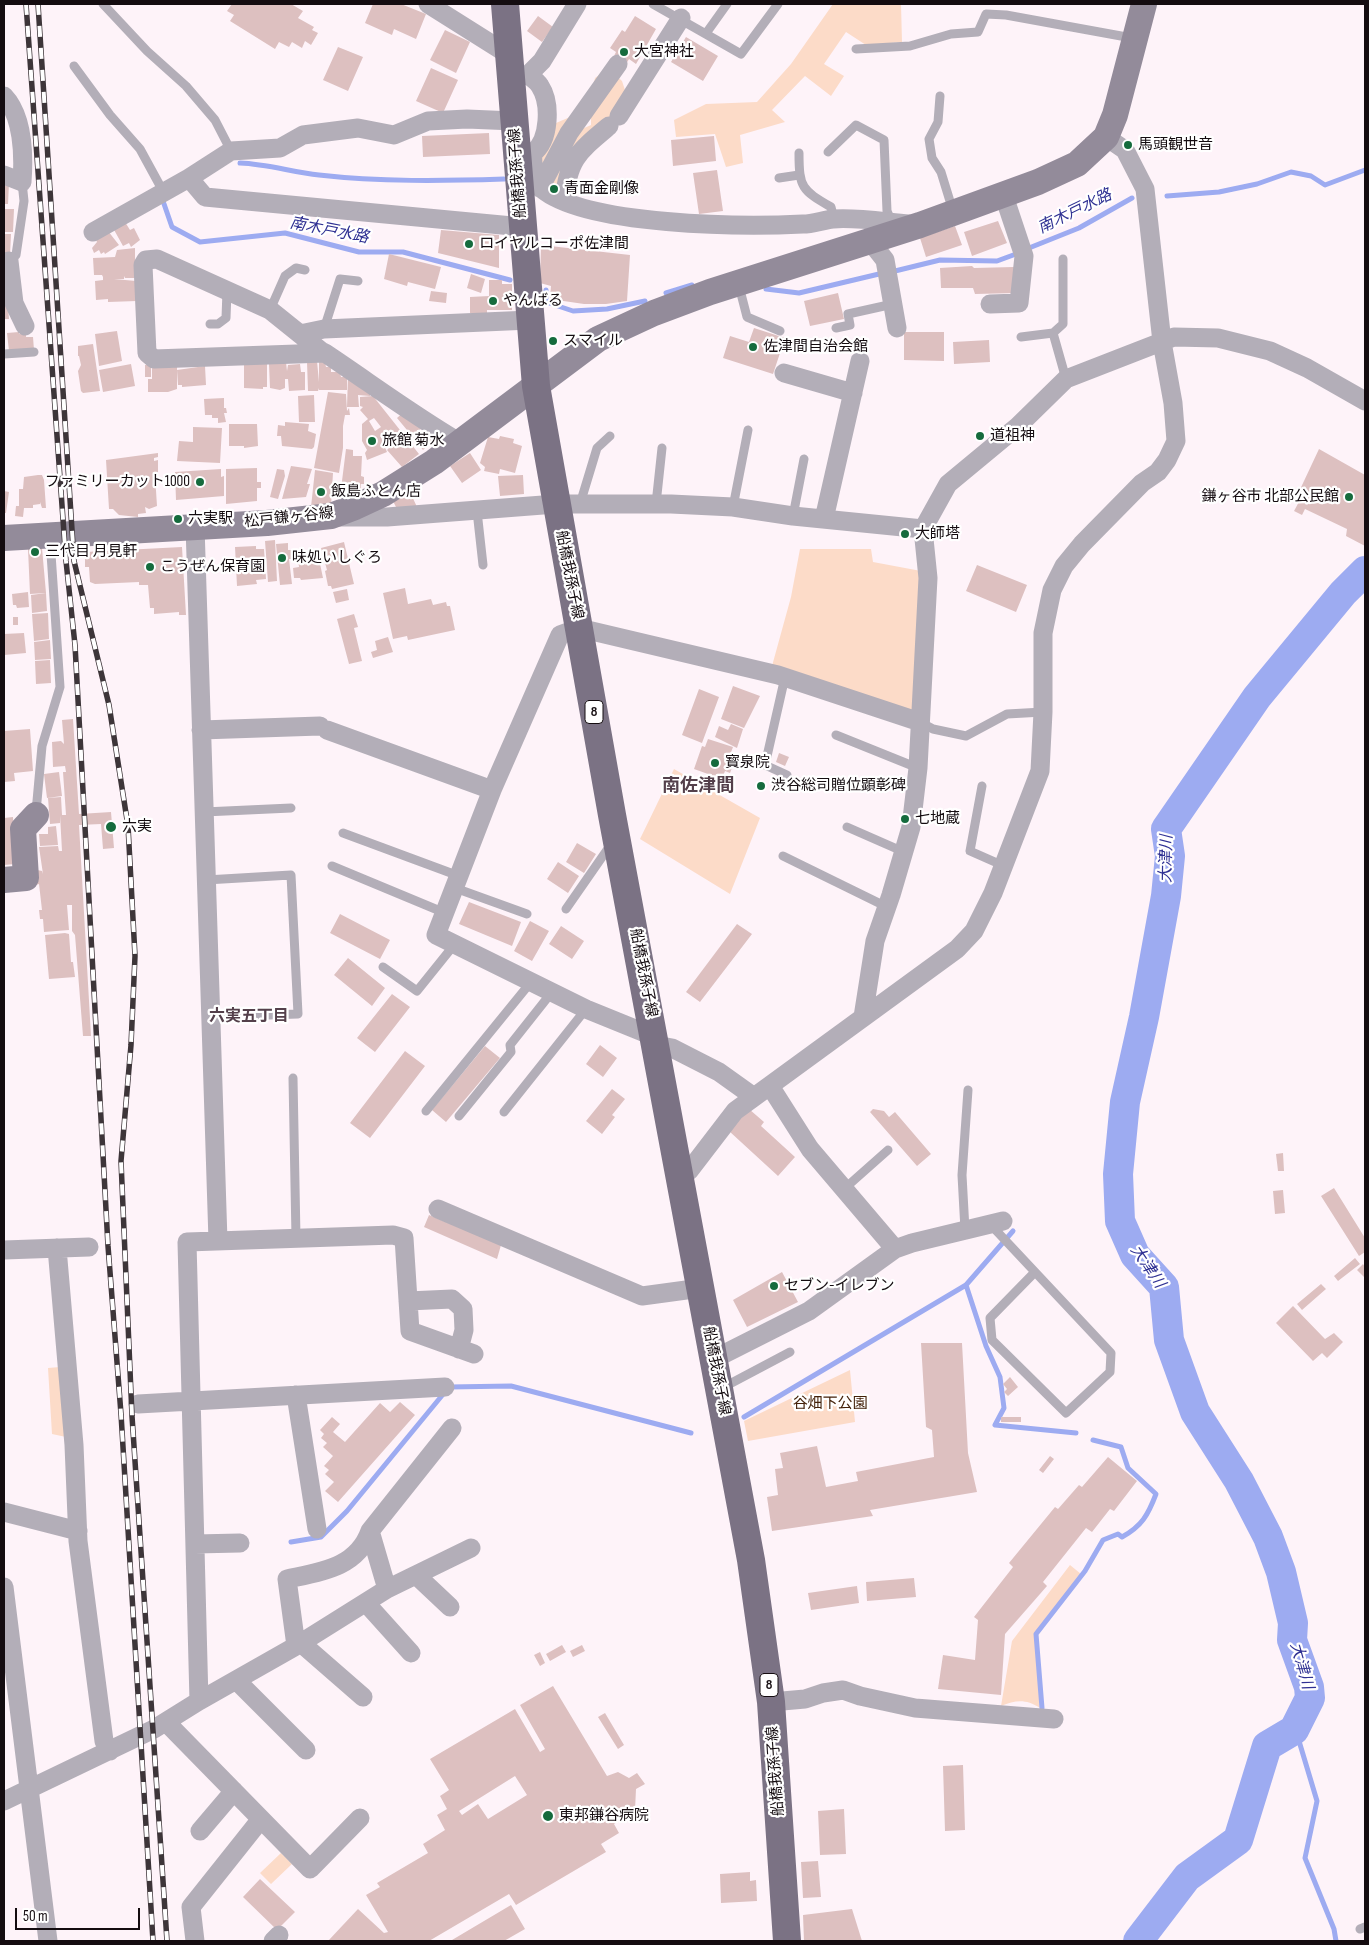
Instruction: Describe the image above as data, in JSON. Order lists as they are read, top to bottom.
{
  "streets": {
    "main road": ["船橋我孫子線", "8"],
    "street": ["松戸鎌ヶ谷線"]
  },
  "crossings": [
    ["船橋我孫子線", "松戸鎌ヶ谷線"]
  ],
  "districts": ["南佐津間", "六実五丁目"],
  "water": ["南木戸水路", "大津川"],
  "parks": ["谷畑下公園"],
  "places": [
    "大宮神社",
    "馬頭観世音",
    "青面金剛像",
    "ロイヤルコーポ佐津間",
    "やんばる",
    "スマイル",
    "佐津間自治会館",
    "道祖神",
    "旅館 菊水",
    "ファミリーカット1000",
    "飯島ふとん店",
    "鎌ヶ谷市 北部公民館",
    "六実駅",
    "大師塔",
    "三代目 月見軒",
    "味処いしぐろ",
    "こうぜん保育園",
    "寳泉院",
    "渋谷総司贈位顕彰碑",
    "七地蔵",
    "六実",
    "セブン-イレブン",
    "東邦鎌谷病院"
  ],
  "scale_bar": "50 m"
}
